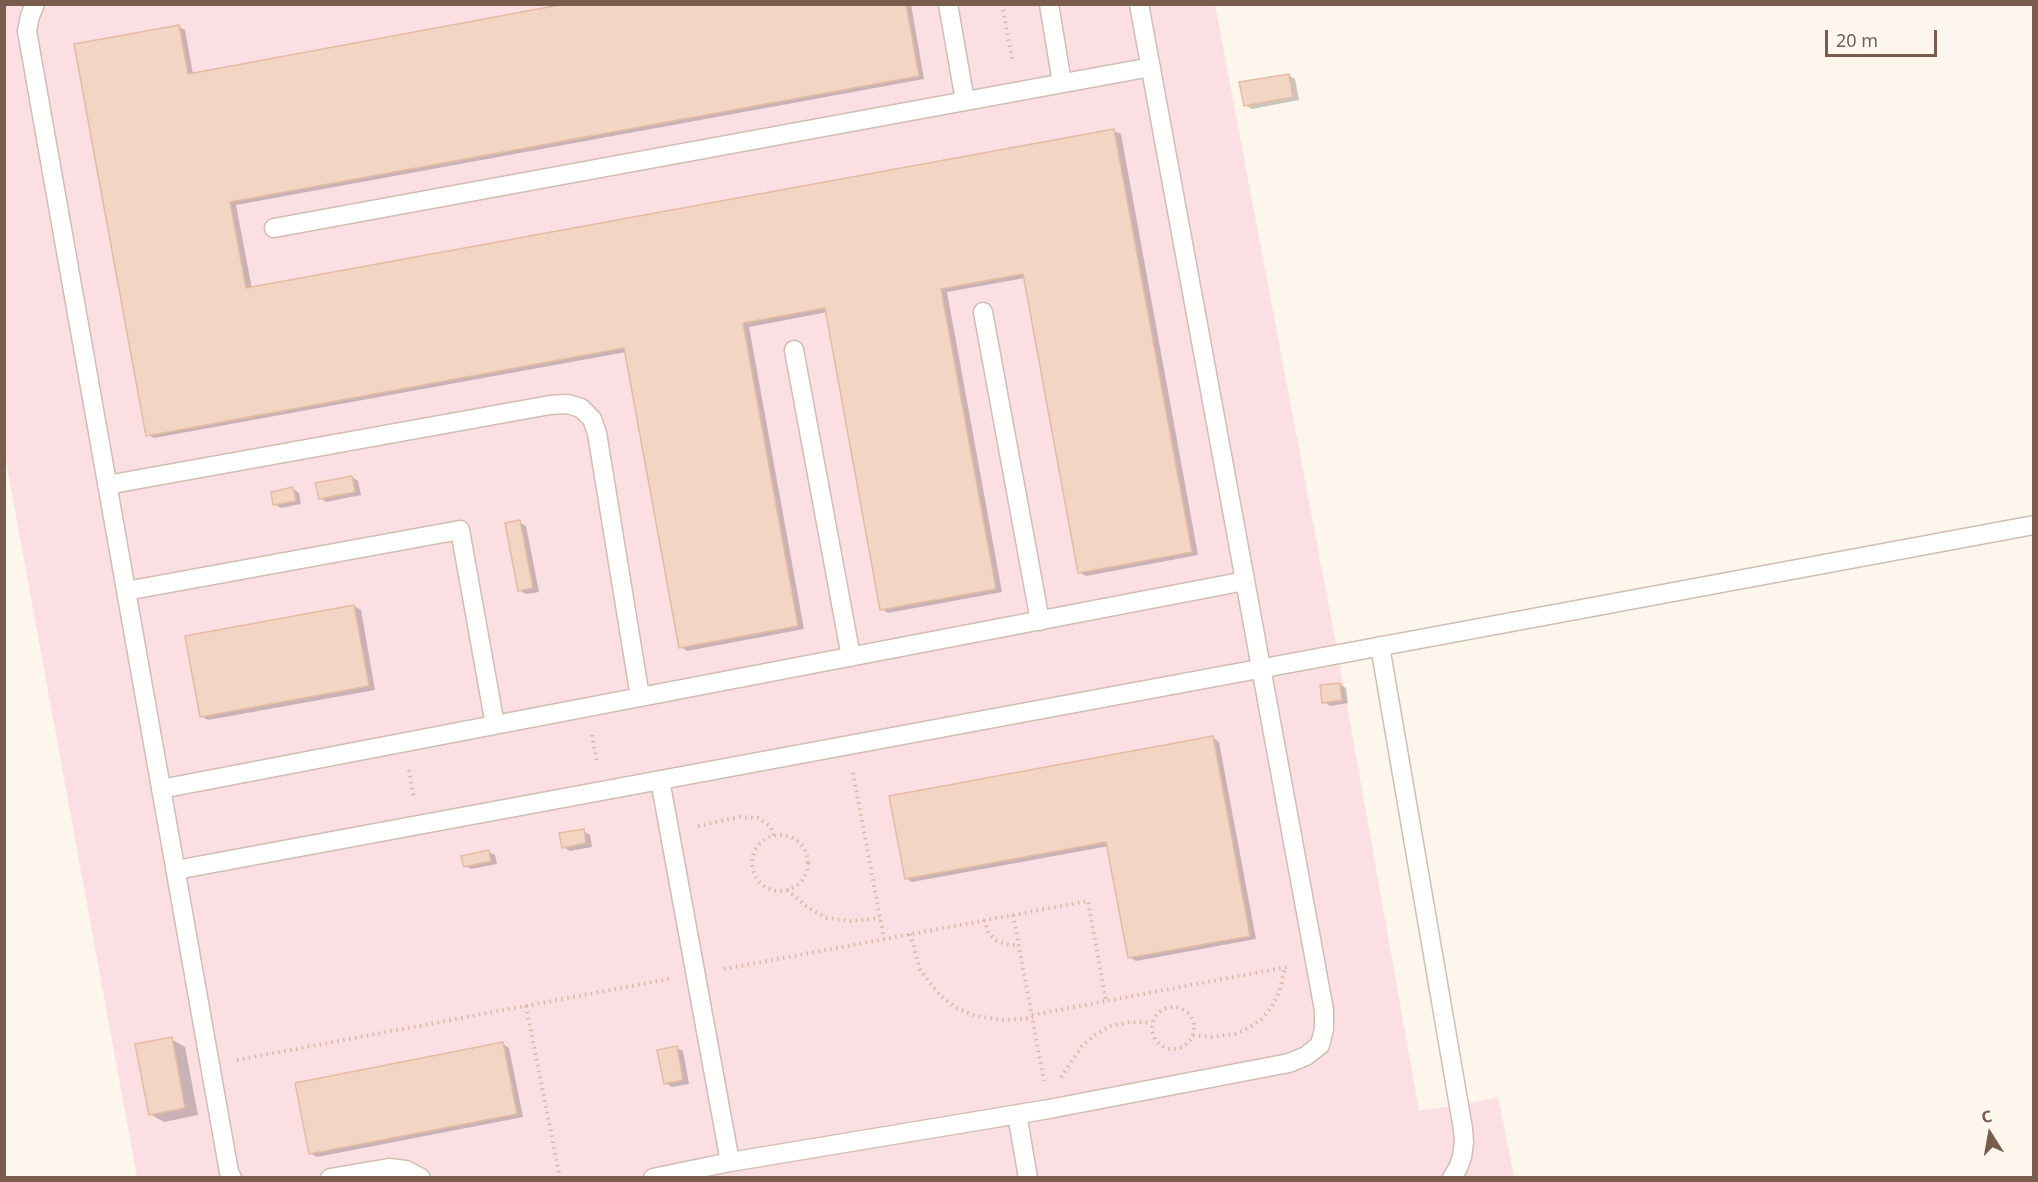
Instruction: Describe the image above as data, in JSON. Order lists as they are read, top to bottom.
{
  "scale_bar": "20 m",
  "north": "top"
}
